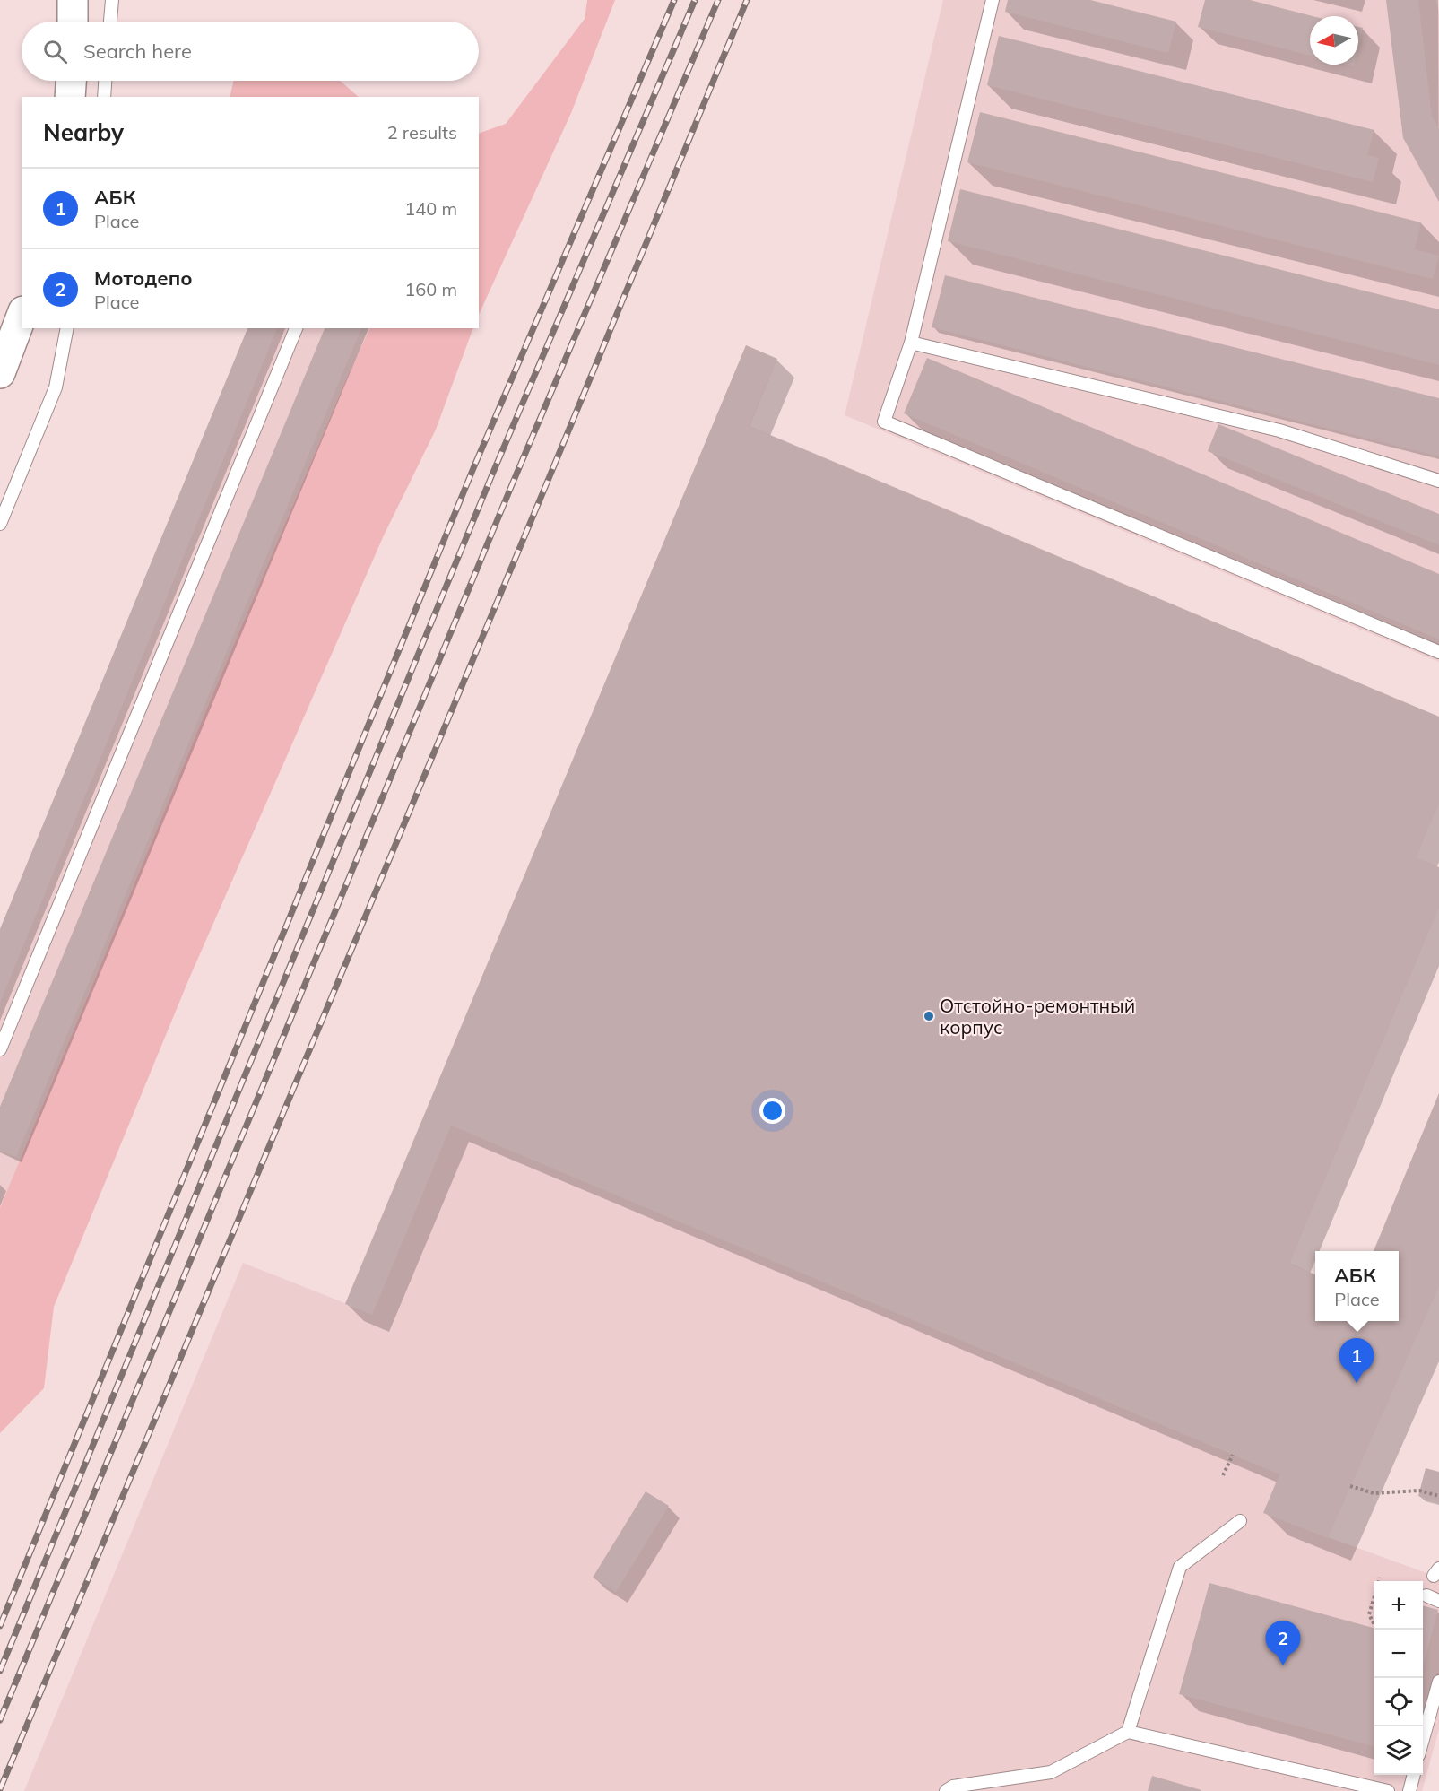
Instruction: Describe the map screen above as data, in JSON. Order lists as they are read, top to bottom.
{
  "places": ["Отстойно-ремонтный корпус"],
  "north": "left",
  "page": {
    "search": "Search here",
    "heading": ["Nearby", "2 results"],
    "list": [
      {
        "mark": "1",
        "name": "АБК",
        "note": "Place",
        "value": "140 m"
      },
      {
        "mark": "2",
        "name": "Мотодепо",
        "note": "Place",
        "value": "160 m"
      }
    ],
    "popup": ["АБК", "Place"],
    "pins": ["1", "2"],
    "map_buttons": ["+", "−"]
  }
}
